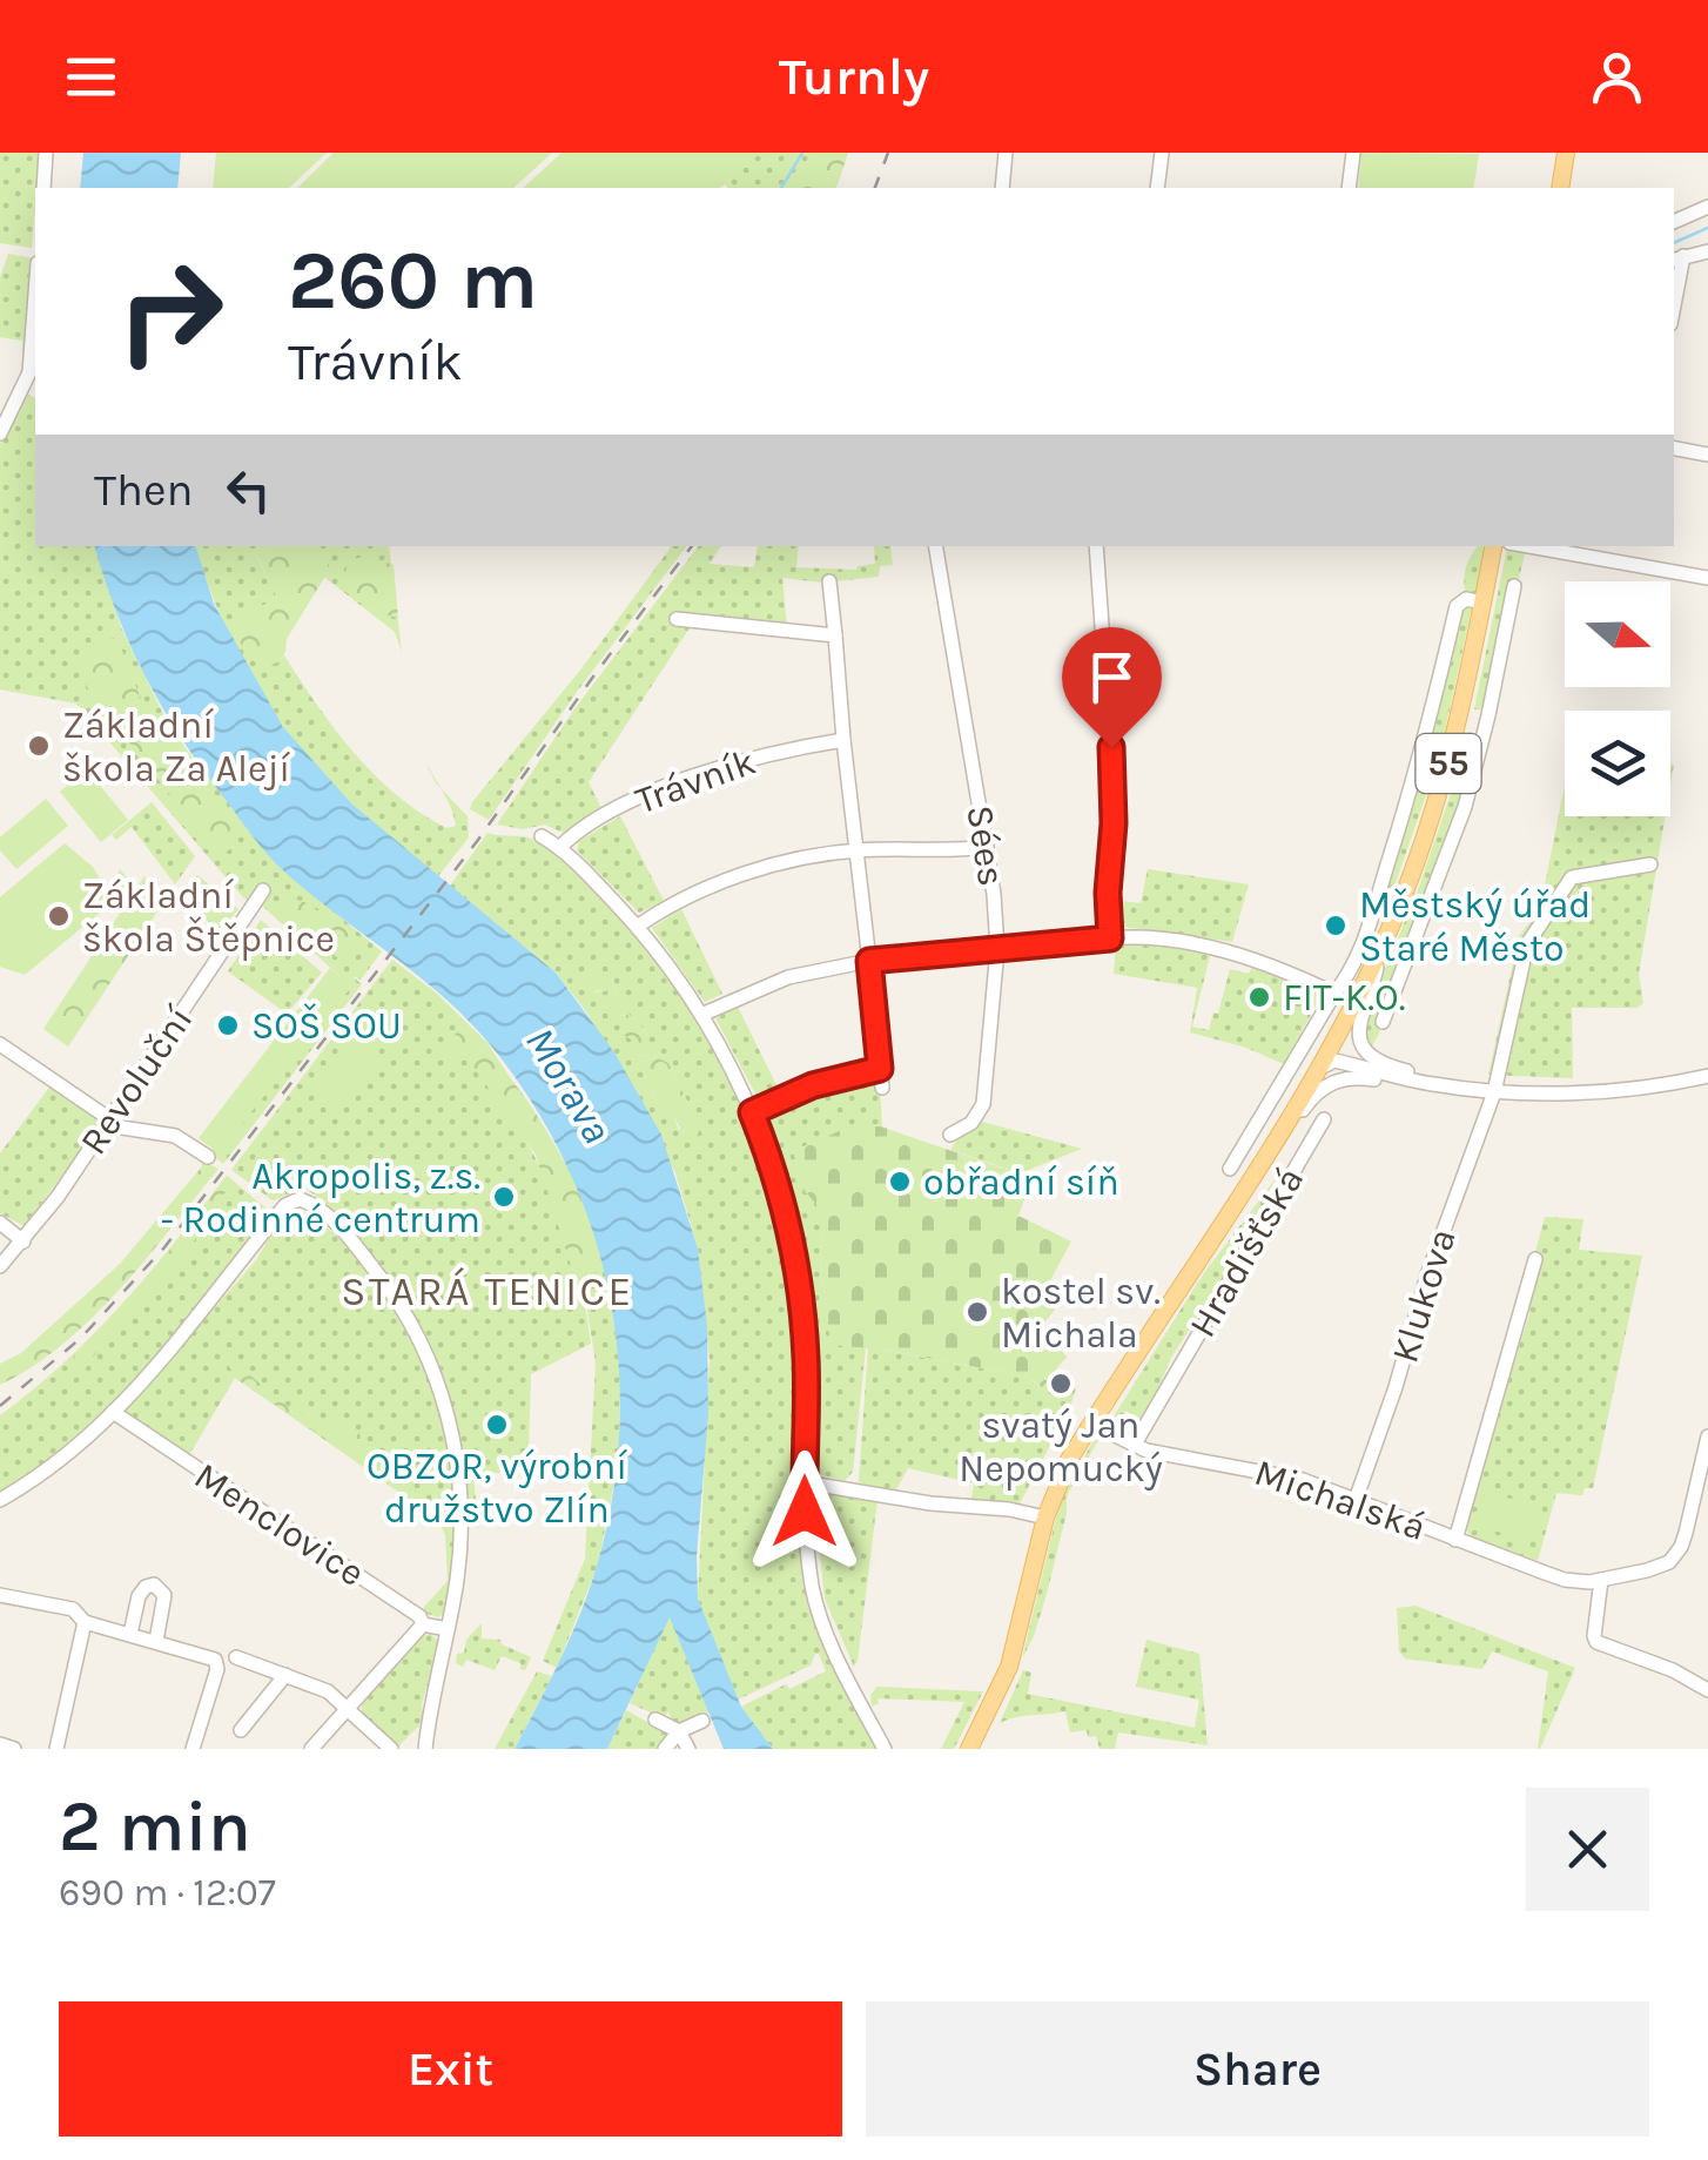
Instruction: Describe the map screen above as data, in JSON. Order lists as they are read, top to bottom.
{
  "streets": {
    "main road": ["55", "Hradišťská"],
    "street": [
      "Trávník",
      "Sées",
      "Revoluční",
      "Klukova",
      "Michalská",
      "Menclovice"
    ]
  },
  "crossings": [
    ["55", "Hradišťská"],
    ["Hradišťská", "Michalská"],
    ["Klukova", "Michalská"]
  ],
  "districts": ["STARÁ TENICE"],
  "water": ["Morava"],
  "places": [
    "Základní škola Za Alejí",
    "Základní škola Štěpnice",
    "Městský úřad Staré Město",
    "FIT-K.O.",
    "SOŠ SOU",
    "obřadní síň",
    "Akropolis, z.s. - Rodinné centrum",
    "kostel sv. Michala",
    "svatý Jan Nepomucký",
    "OBZOR, výrobní družstvo Zlín"
  ],
  "north": "right",
  "page": {
    "header": "Turnly",
    "turn": ["260 m", "Trávník"],
    "then": "Then",
    "heading": ["2 min", "690 m · 12:07"],
    "buttons": ["Exit", "Share"]
  }
}
